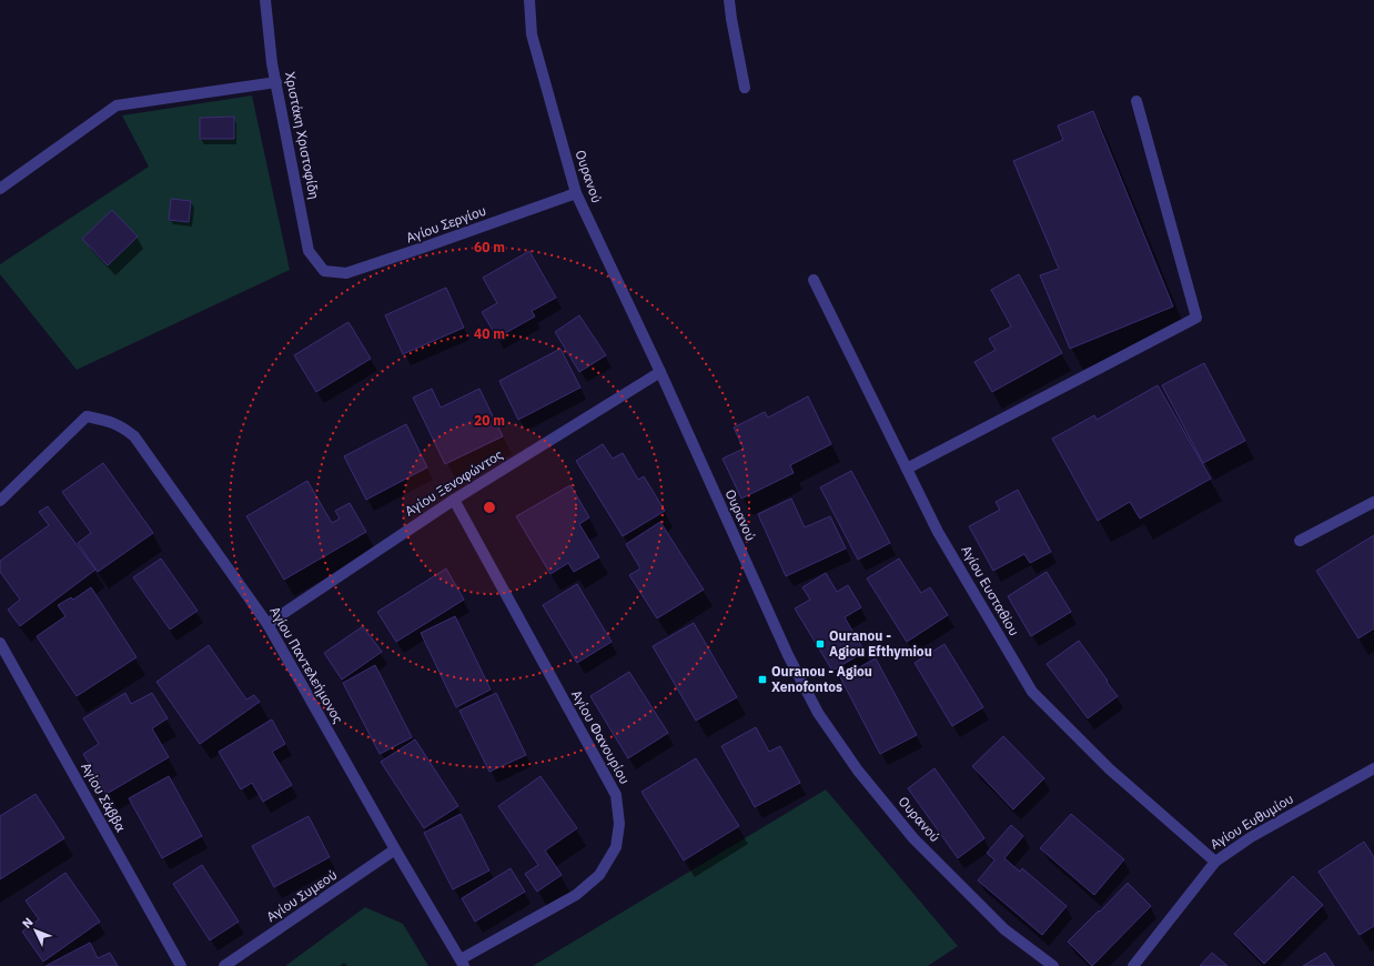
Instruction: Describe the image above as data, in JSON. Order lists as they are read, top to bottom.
{
  "streets": {
    "street": [
      "Χριστάκη Χριστοφίδη",
      "Ουρανού",
      "Αγίου Σεργίου",
      "Αγίου Ξενοφώντος",
      "Αγίου Ευσταθίου",
      "Αγίου Παντελεήμονος",
      "Αγίου Φανουρίου",
      "Αγίου Σάββα",
      "Αγίου Ευθυμίου",
      "Αγίου Συμεού"
    ]
  },
  "crossings": [
    ["Χριστάκη Χριστοφίδη", "Αγίου Σεργίου"],
    ["Ουρανού", "Αγίου Σεργίου"],
    ["Ουρανού", "Αγίου Ξενοφώντος"],
    ["Αγίου Ξενοφώντος", "Αγίου Παντελεήμονος"],
    ["Αγίου Ξενοφώντος", "Αγίου Φανουρίου"],
    ["Αγίου Ευσταθίου", "Αγίου Ευθυμίου"],
    ["Αγίου Παντελεήμονος", "Αγίου Φανουρίου"],
    ["Αγίου Παντελεήμονος", "Αγίου Συμεού"]
  ],
  "places": {
    "transit": ["Ouranou - Agiou Efthymiou", "Ouranou - Agiou Xenofontos"]
  },
  "north": "top left",
  "rings": ["60 m", "40 m", "20 m"]
}
